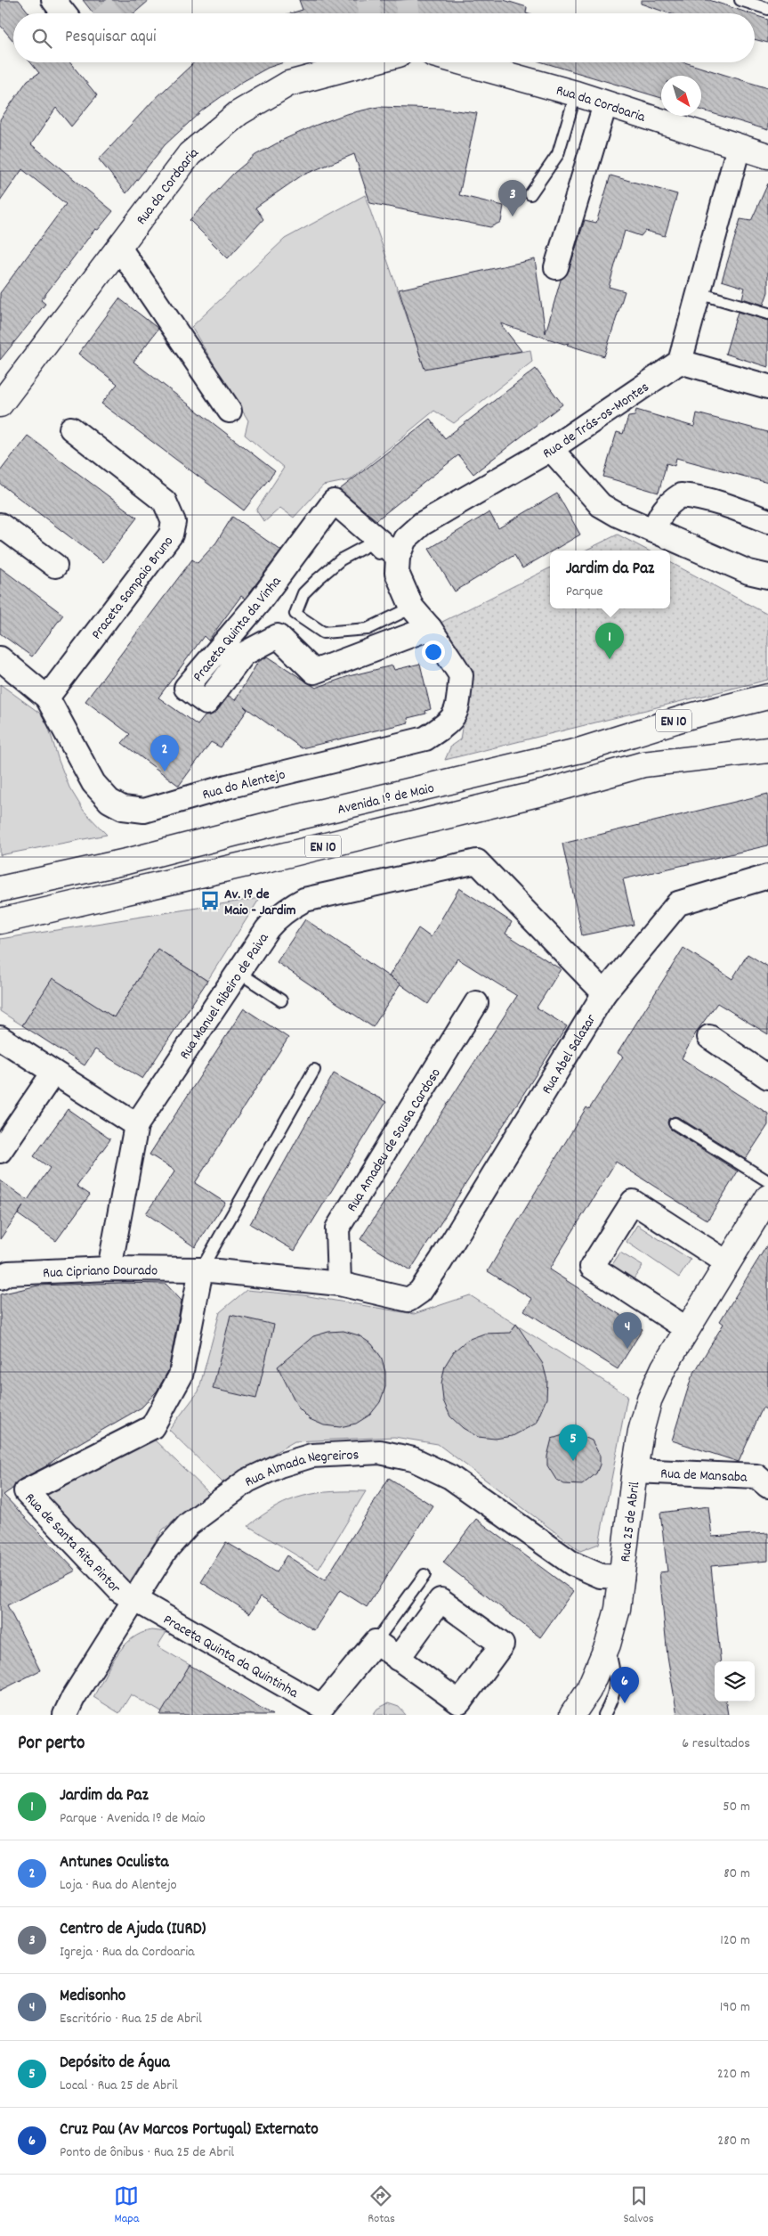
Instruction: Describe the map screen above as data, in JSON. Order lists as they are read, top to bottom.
{
  "streets": {
    "main road": [
      "Rua da Cordoaria",
      "EN 10",
      "Avenida 1º de Maio",
      "Rua 25 de Abril"
    ],
    "street": [
      "Rua de Trás-os-Montes",
      "Praceta Sampaio Bruno",
      "Praceta Quinta da Vinha",
      "Rua do Alentejo",
      "Rua Manuel Ribeiro de Paiva",
      "Rua Abel Salazar",
      "Rua Amadeu de Sousa Cardoso",
      "Rua Cipriano Dourado",
      "Rua Almada Negreiros",
      "Rua de Mansaba",
      "Rua de Santa Rita Pintor",
      "Praceta Quinta da Quintinha"
    ]
  },
  "crossings": [
    ["Rua de Trás-os-Montes", "Praceta Quinta da Vinha"],
    ["Praceta Sampaio Bruno", "Rua do Alentejo"],
    ["Praceta Quinta da Vinha", "Rua do Alentejo"],
    ["EN 10", "Avenida 1º de Maio"],
    ["Rua Manuel Ribeiro de Paiva", "Rua Abel Salazar"],
    ["Rua Manuel Ribeiro de Paiva", "Rua Cipriano Dourado"],
    ["Rua Abel Salazar", "Rua Cipriano Dourado"],
    ["Rua Amadeu de Sousa Cardoso", "Rua Cipriano Dourado"],
    ["Rua Cipriano Dourado", "Rua de Santa Rita Pintor"],
    ["Rua Almada Negreiros", "Rua 25 de Abril"],
    ["Rua Almada Negreiros", "Rua de Santa Rita Pintor"],
    ["Rua Almada Negreiros", "Praceta Quinta da Quintinha"],
    ["Rua de Mansaba", "Rua 25 de Abril"],
    ["Rua de Santa Rita Pintor", "Praceta Quinta da Quintinha"]
  ],
  "places": {
    "bus stop": ["Av. 1º de Maio - Jardim"]
  },
  "north": "bottom right",
  "page": {
    "search": "Pesquisar aqui",
    "pins": [
      "3",
      "1",
      "2",
      "4",
      "5",
      "6"
    ],
    "popup": ["Jardim da Paz", "Parque"],
    "heading": ["Por perto", "6 resultados"],
    "list": [
      {
        "mark": "1",
        "name": "Jardim da Paz",
        "note": "Parque · Avenida 1º de Maio",
        "value": "50 m"
      },
      {
        "mark": "2",
        "name": "Antunes Oculista",
        "note": "Loja · Rua do Alentejo",
        "value": "80 m"
      },
      {
        "mark": "3",
        "name": "Centro de Ajuda (IURD)",
        "note": "Igreja · Rua da Cordoaria",
        "value": "120 m"
      },
      {
        "mark": "4",
        "name": "Medisonho",
        "note": "Escritório · Rua 25 de Abril",
        "value": "190 m"
      },
      {
        "mark": "5",
        "name": "Depósito de Água",
        "note": "Local · Rua 25 de Abril",
        "value": "220 m"
      },
      {
        "mark": "6",
        "name": "Cruz Pau (Av Marcos Portugal) Externato",
        "note": "Ponto de ônibus · Rua 25 de Abril",
        "value": "280 m"
      }
    ],
    "nav": ["Mapa", "Rotas", "Salvos"]
  }
}
